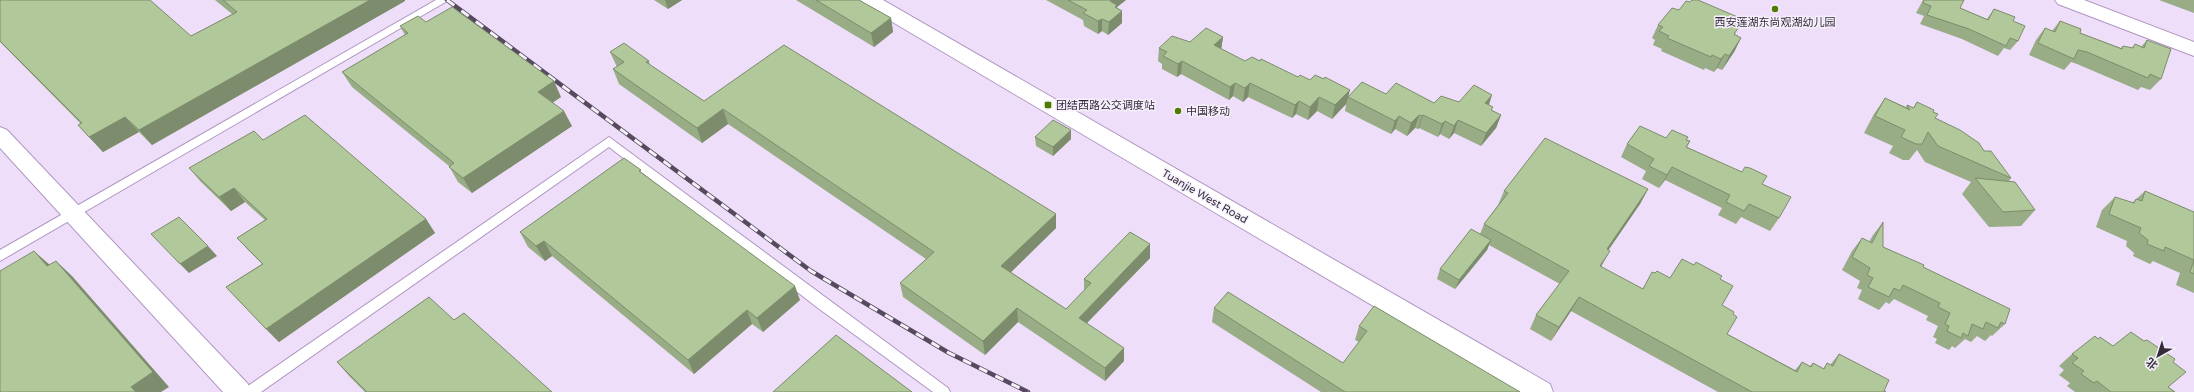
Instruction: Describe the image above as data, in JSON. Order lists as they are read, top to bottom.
{
  "streets": {
    "street": ["Tuanjie West Road"]
  },
  "places": {
    "other": ["西安莲湖东尚观湖幼儿园", "中国移动"],
    "transit": ["团结西路公交调度站"]
  },
  "north": "bottom left"
}
